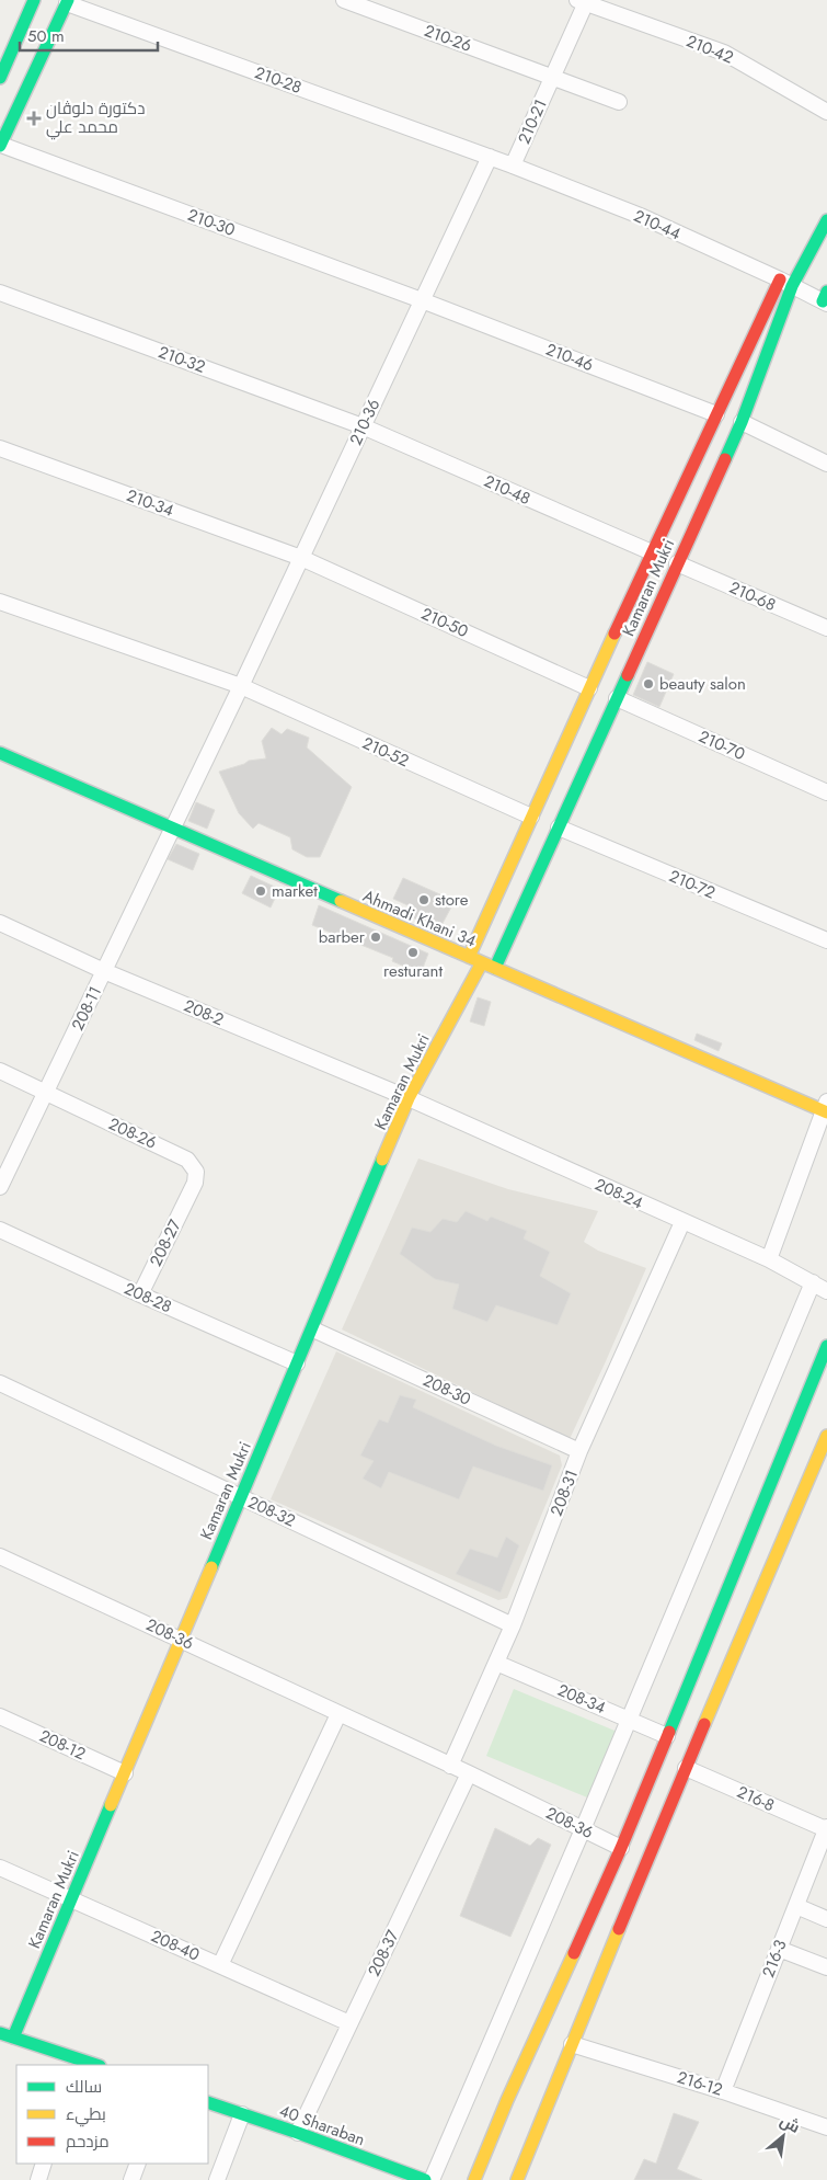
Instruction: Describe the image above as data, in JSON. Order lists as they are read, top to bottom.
{
  "streets": {
    "street": [
      "210-26",
      "210-42",
      "210-28",
      "210-21",
      "210-30",
      "210-44",
      "210-46",
      "210-32",
      "210-36",
      "210-48",
      "210-34",
      "Kamaran Mukri",
      "210-68",
      "210-50",
      "210-70",
      "210-52",
      "210-72",
      "Ahmadi Khani 34",
      "208-11",
      "208-2",
      "208-26",
      "208-24",
      "208-27",
      "208-28",
      "208-30",
      "208-31",
      "208-32",
      "208-36",
      "208-34",
      "208-12",
      "216-8",
      "208-40",
      "208-37",
      "216-3",
      "216-12",
      "40 Sharaban"
    ]
  },
  "crossings": [
    ["210-26", "210-21"],
    ["210-42", "210-21"],
    ["210-28", "210-44"],
    ["210-28", "210-36"],
    ["210-21", "210-44"],
    ["210-30", "210-46"],
    ["210-30", "210-36"],
    ["210-44", "210-36"],
    ["210-44", "Kamaran Mukri"],
    ["210-46", "210-36"],
    ["210-46", "Kamaran Mukri"],
    ["210-32", "210-36"],
    ["210-32", "210-48"],
    ["210-36", "210-48"],
    ["210-36", "210-34"],
    ["210-36", "210-50"],
    ["210-36", "210-52"],
    ["210-36", "Ahmadi Khani 34"],
    ["210-36", "208-11"],
    ["210-48", "Kamaran Mukri"],
    ["210-34", "210-50"],
    ["Kamaran Mukri", "210-68"],
    ["Kamaran Mukri", "210-50"],
    ["Kamaran Mukri", "210-70"],
    ["Kamaran Mukri", "210-52"],
    ["Kamaran Mukri", "210-72"],
    ["Kamaran Mukri", "Ahmadi Khani 34"],
    ["Kamaran Mukri", "208-2"],
    ["Kamaran Mukri", "208-24"],
    ["Kamaran Mukri", "208-28"],
    ["Kamaran Mukri", "208-30"],
    ["Kamaran Mukri", "208-32"],
    ["Kamaran Mukri", "208-36"],
    ["Kamaran Mukri", "208-12"],
    ["Kamaran Mukri", "208-40"],
    ["Ahmadi Khani 34", "208-11"],
    ["208-11", "208-2"],
    ["208-11", "208-26"],
    ["208-2", "208-24"],
    ["208-26", "208-27"],
    ["208-24", "208-31"],
    ["208-27", "208-28"],
    ["208-30", "208-31"],
    ["208-31", "208-32"],
    ["208-31", "208-36"],
    ["208-31", "208-34"],
    ["208-36", "208-37"],
    ["216-8", "216-3"],
    ["208-40", "208-37"],
    ["208-37", "40 Sharaban"],
    ["216-3", "216-12"]
  ],
  "places": {
    "health": ["دكتورة دلوڤان محمد علي"],
    "other": [
      "beauty salon",
      "market",
      "store",
      "barber",
      "resturant"
    ]
  },
  "legend": ["سالك", "بطيء", "مزدحم"],
  "scale_bar": "50 m",
  "north": "top right"
}
